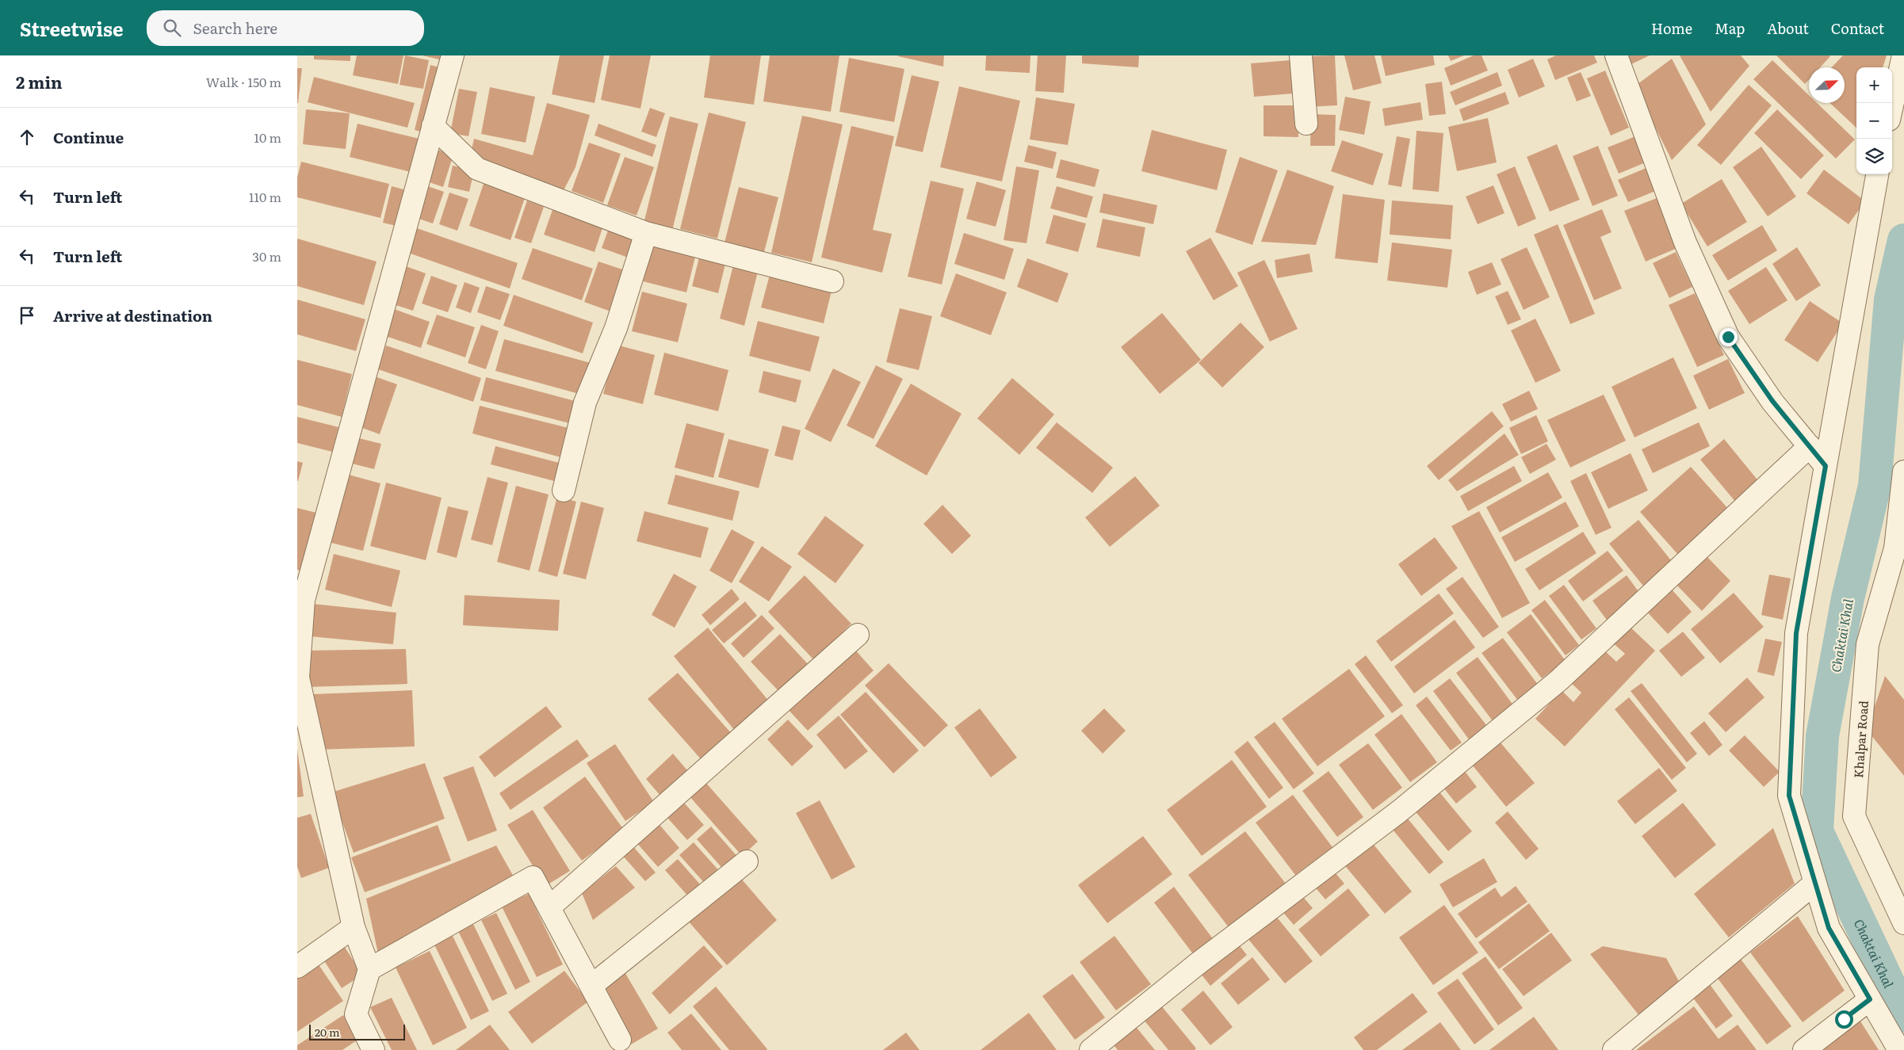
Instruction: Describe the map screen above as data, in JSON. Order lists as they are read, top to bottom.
{
  "streets": {
    "street": ["Khalpar Road"]
  },
  "water": ["Chaktai Khal"],
  "scale_bar": "20 m",
  "north": "top right",
  "page": {
    "header": "Streetwise",
    "search": "Search here",
    "nav": [
      "Home",
      "Map",
      "About",
      "Contact"
    ],
    "heading": ["2 min", "Walk · 150 m"],
    "map_buttons": ["+", "−"],
    "list": [
      ["Continue", "10 m"],
      ["Turn left", "110 m"],
      ["Turn left", "30 m"],
      "Arrive at destination"
    ],
    "scale": "20 m"
  }
}
